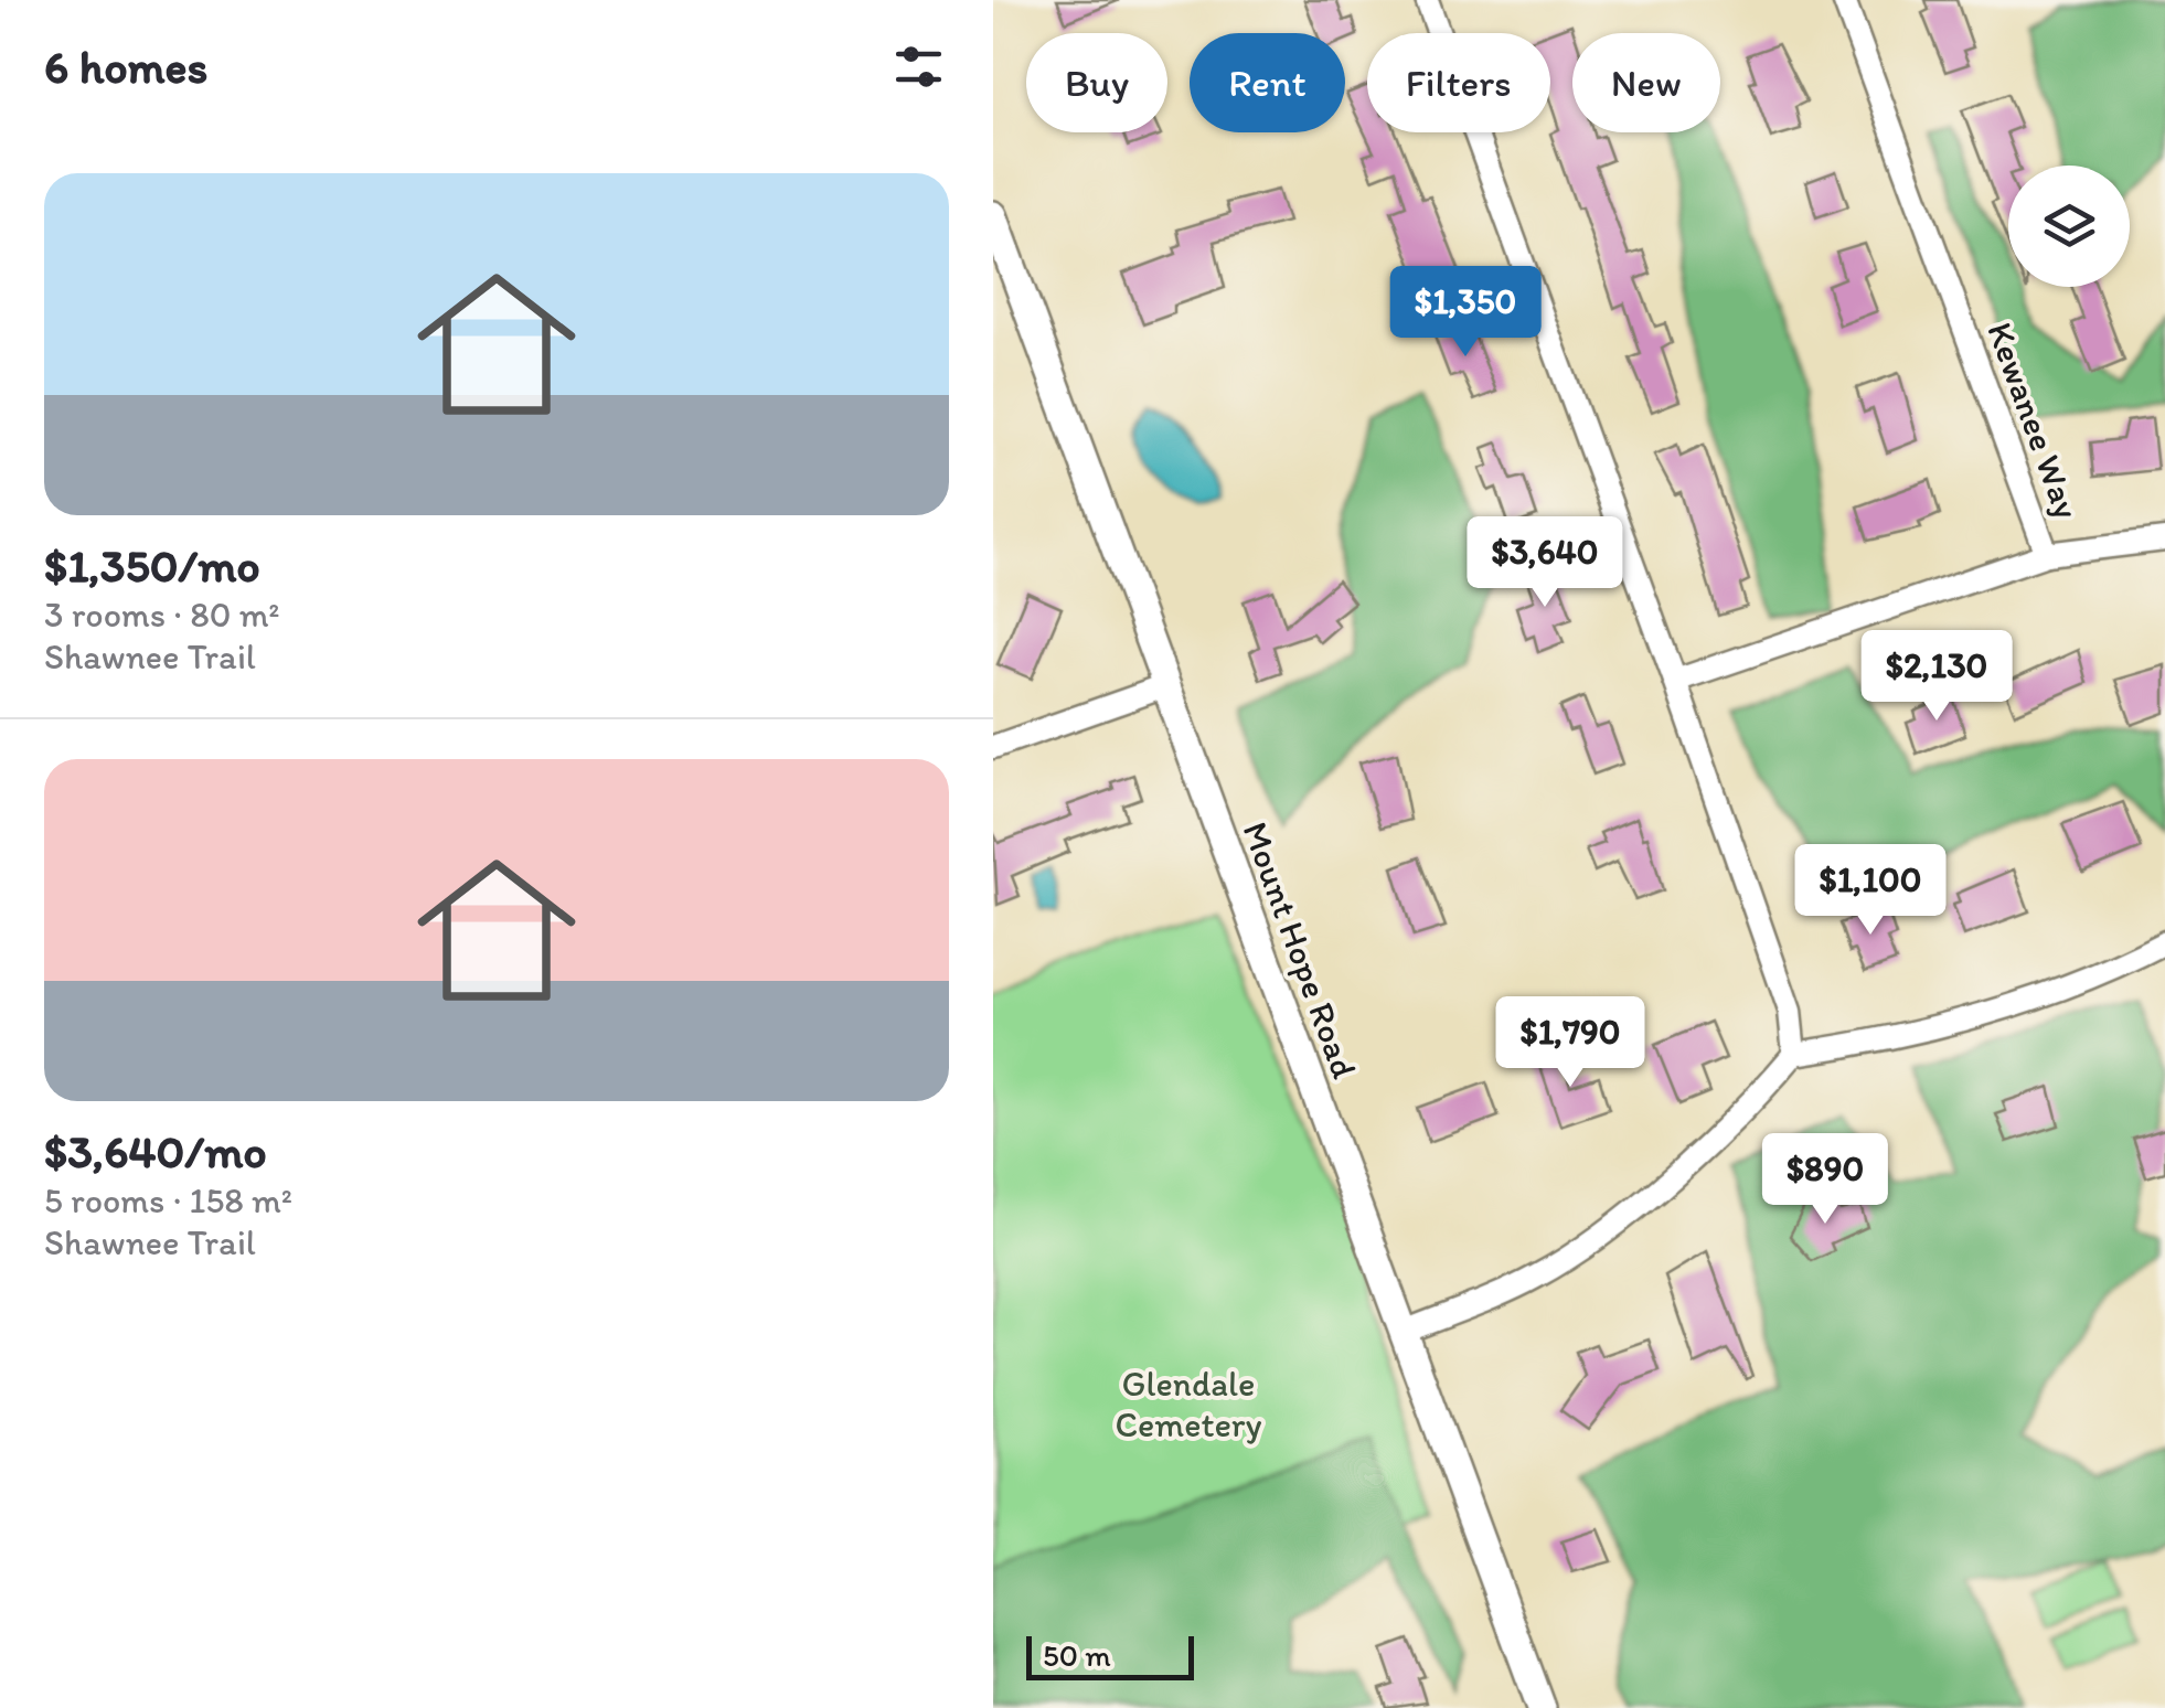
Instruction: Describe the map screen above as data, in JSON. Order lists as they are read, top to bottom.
{
  "streets": {
    "street": ["Kewanee Way", "Mount Hope Road"]
  },
  "parks": ["Glendale Cemetery"],
  "scale_bar": "50 m",
  "page": {
    "heading": "6 homes",
    "chip": [
      "Buy",
      "Rent",
      "Filters",
      "New"
    ],
    "list": [
      {
        "name": "$1,350/mo",
        "note": "3 rooms · 80 m² · Shawnee Trail"
      },
      {
        "name": "$3,640/mo",
        "note": "5 rooms · 158 m² · Shawnee Trail"
      }
    ],
    "price": [
      "$1,350",
      "$3,640",
      "$2,130",
      "$1,100",
      "$1,790",
      "$890"
    ],
    "scale": "50 m"
  }
}
